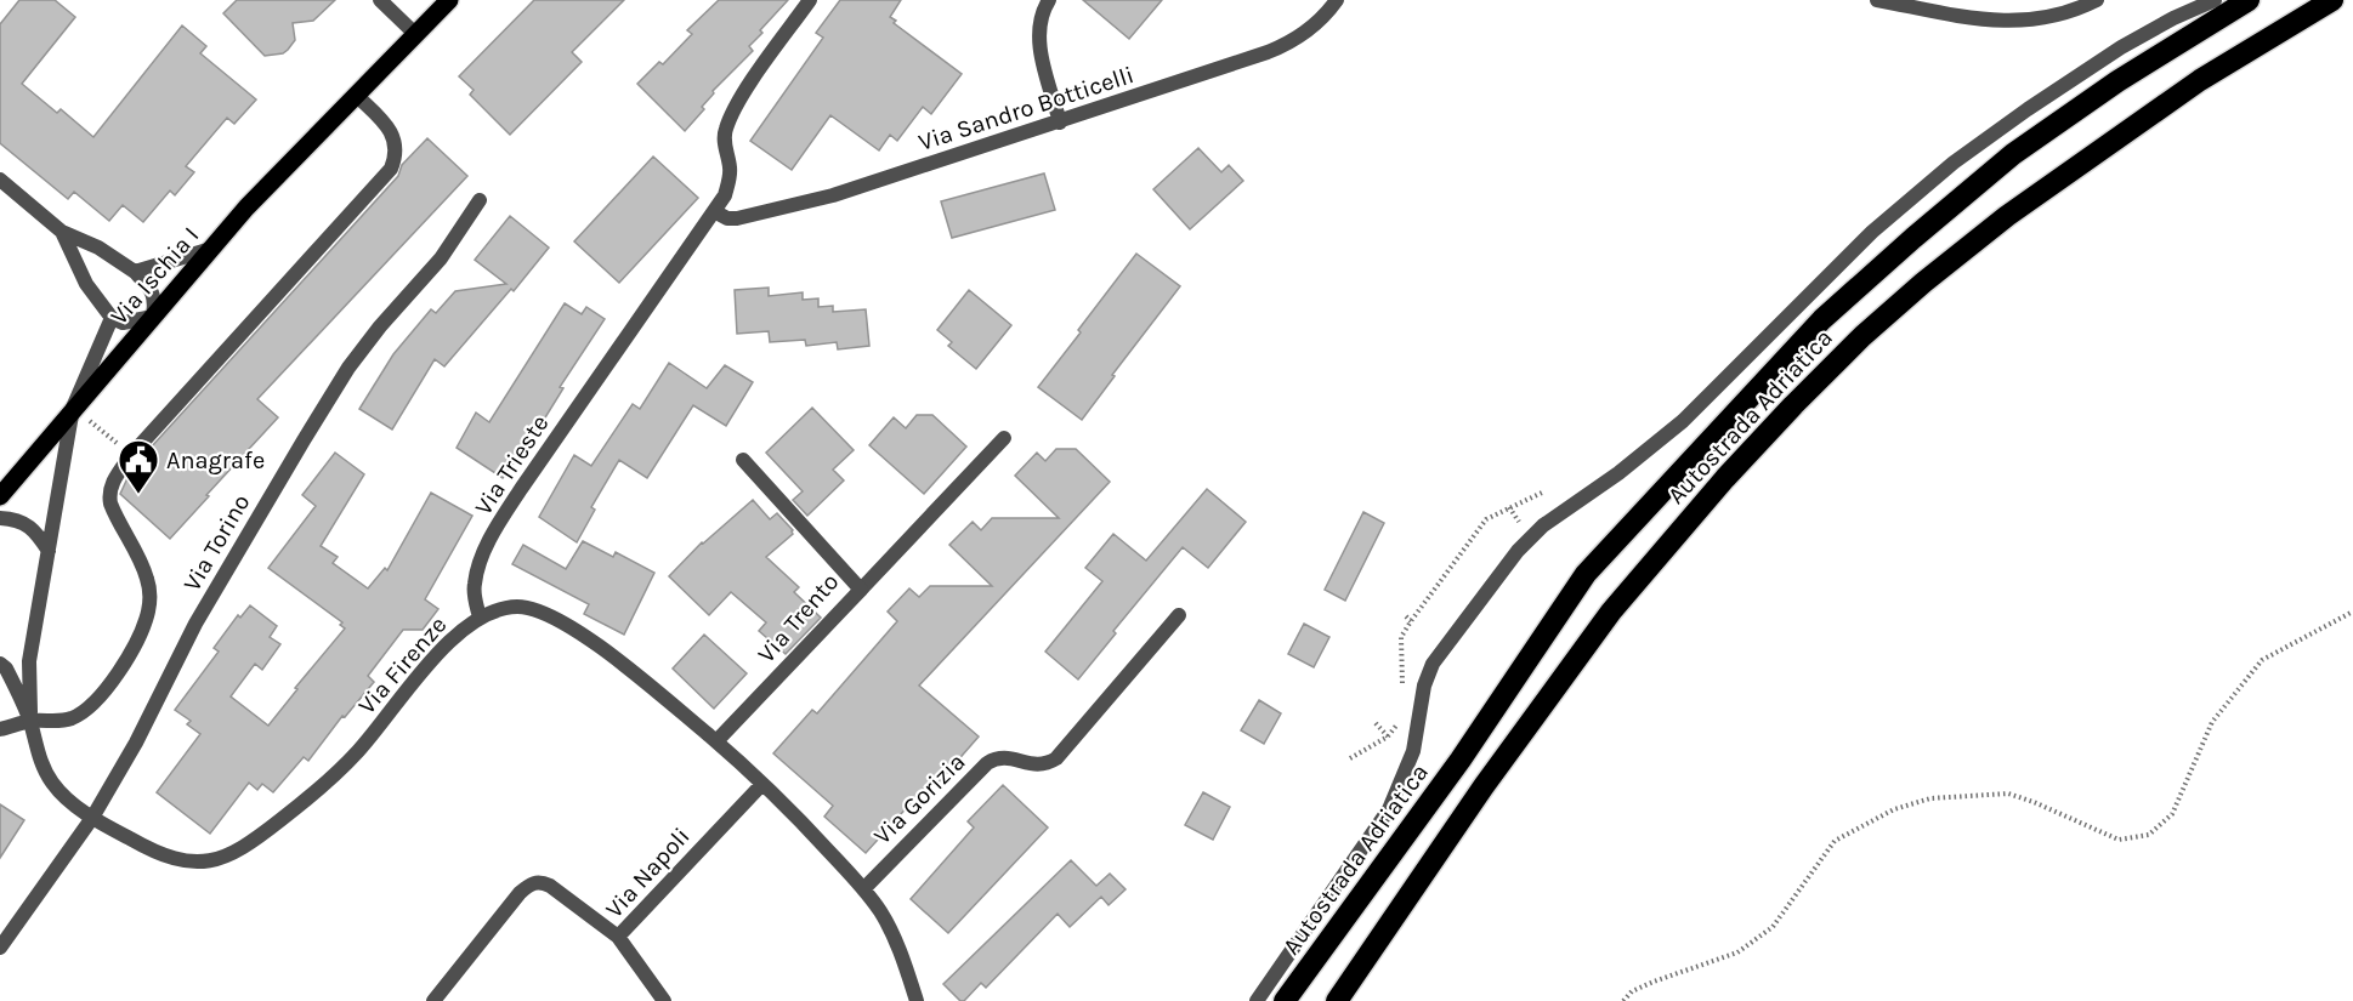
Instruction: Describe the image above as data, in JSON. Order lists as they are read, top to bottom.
{
  "streets": {
    "highway": ["Autostrada Adriatica"],
    "main road": ["Via Ischia I"],
    "street": [
      "Via Sandro Botticelli",
      "Via Trieste",
      "Via Torino",
      "Via Trento",
      "Via Firenze",
      "Via Gorizia",
      "Via Napoli"
    ]
  },
  "crossings": [
    ["Via Sandro Botticelli", "Via Trieste"],
    ["Via Trieste", "Via Firenze"],
    ["Via Torino", "Via Firenze"],
    ["Via Trento", "Via Firenze"],
    ["Via Firenze", "Via Gorizia"],
    ["Via Firenze", "Via Napoli"]
  ],
  "places": {
    "public building": ["Anagrafe"]
  }
}
